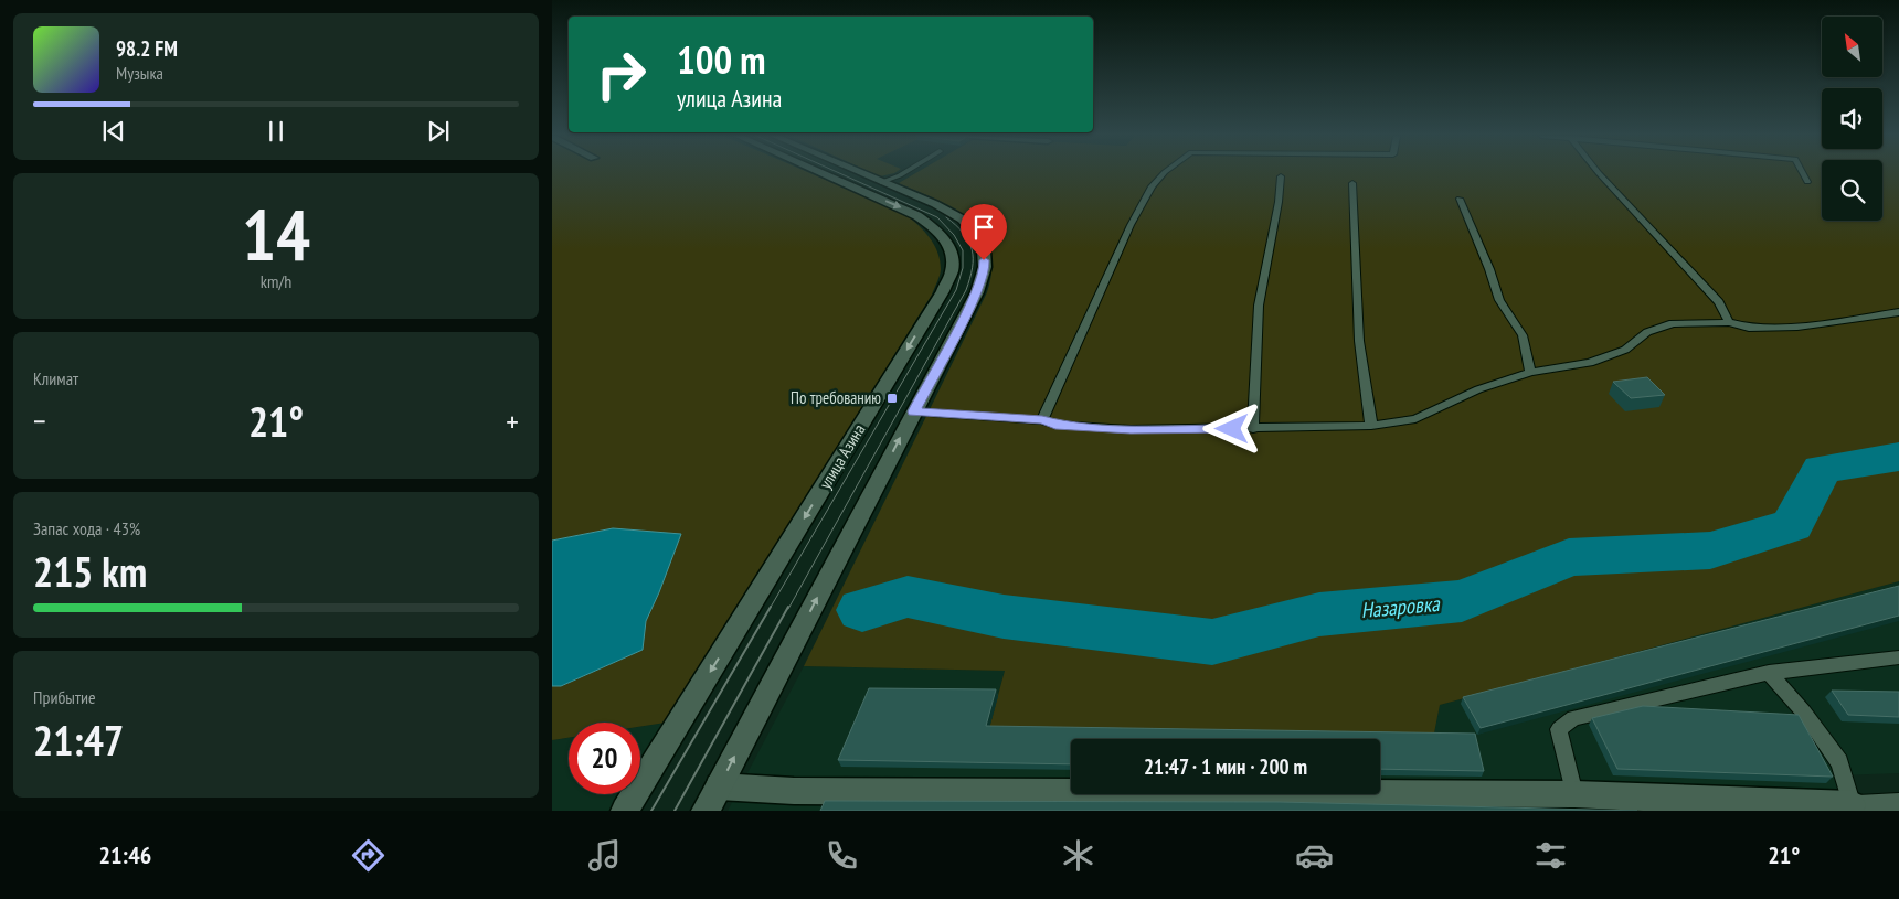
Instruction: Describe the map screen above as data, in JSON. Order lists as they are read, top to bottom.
{
  "streets": {
    "street": ["улица Азина"]
  },
  "water": ["Назаровка"],
  "places": {
    "transit": ["По требованию"]
  },
  "north": "top left",
  "page": {
    "turn": ["100 m", "улица Азина"],
    "song": ["98.2 FM", "Музыка"],
    "tile": [
      ["14", "km/h"],
      "Климат",
      ["Запас хода · 43%", "215 km"],
      ["Прибытие", "21:47"]
    ],
    "heat": ["−", "21°", "+"],
    "limit": "20",
    "trip": "21:47 · 1 мин · 200 m",
    "tabs": ["21:46", "21°"]
  }
}
